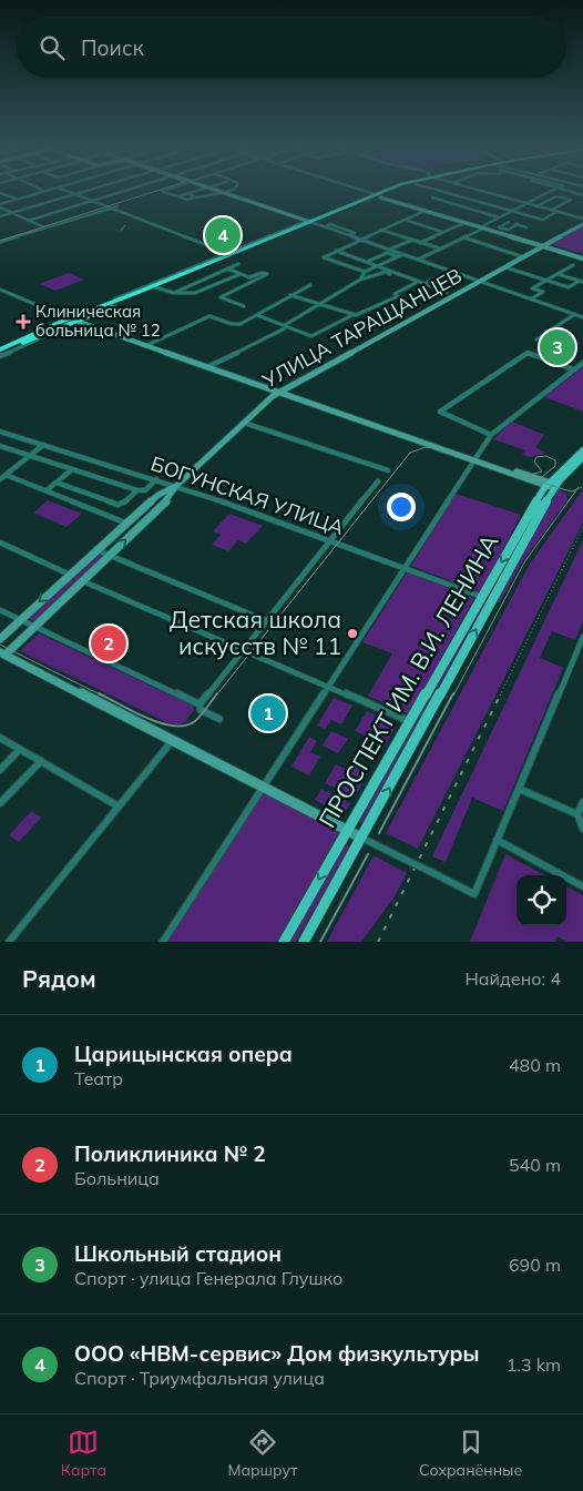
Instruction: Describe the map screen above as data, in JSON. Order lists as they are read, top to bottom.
{
  "streets": {
    "main road": ["ПРОСПЕКТ ИМ. В.И. ЛЕНИНА"],
    "street": ["УЛИЦА ТАРАЩАНЦЕВ", "БОГУНСКАЯ УЛИЦА"]
  },
  "crossings": [
    ["УЛИЦА ТАРАЩАНЦЕВ", "БОГУНСКАЯ УЛИЦА"],
    ["БОГУНСКАЯ УЛИЦА", "ПРОСПЕКТ ИМ. В.И. ЛЕНИНА"]
  ],
  "places": {
    "health": ["Клиническая больница № 12"],
    "other": ["Детская школа искусств № 11"]
  },
  "page": {
    "search": "Поиск",
    "pins": [
      "4",
      "3",
      "2",
      "1"
    ],
    "heading": ["Рядом", "Найдено: 4"],
    "list": [
      {
        "mark": "1",
        "name": "Царицынская опера",
        "note": "Театр",
        "value": "480 m"
      },
      {
        "mark": "2",
        "name": "Поликлиника № 2",
        "note": "Больница",
        "value": "540 m"
      },
      {
        "mark": "3",
        "name": "Школьный стадион",
        "note": "Спорт · улица Генерала Глушко",
        "value": "690 m"
      },
      {
        "mark": "4",
        "name": "ООО «НВМ-сервис» Дом физкультуры",
        "note": "Спорт · Триумфальная улица",
        "value": "1.3 km"
      }
    ],
    "nav": ["Карта", "Маршрут", "Сохранённые"]
  }
}
